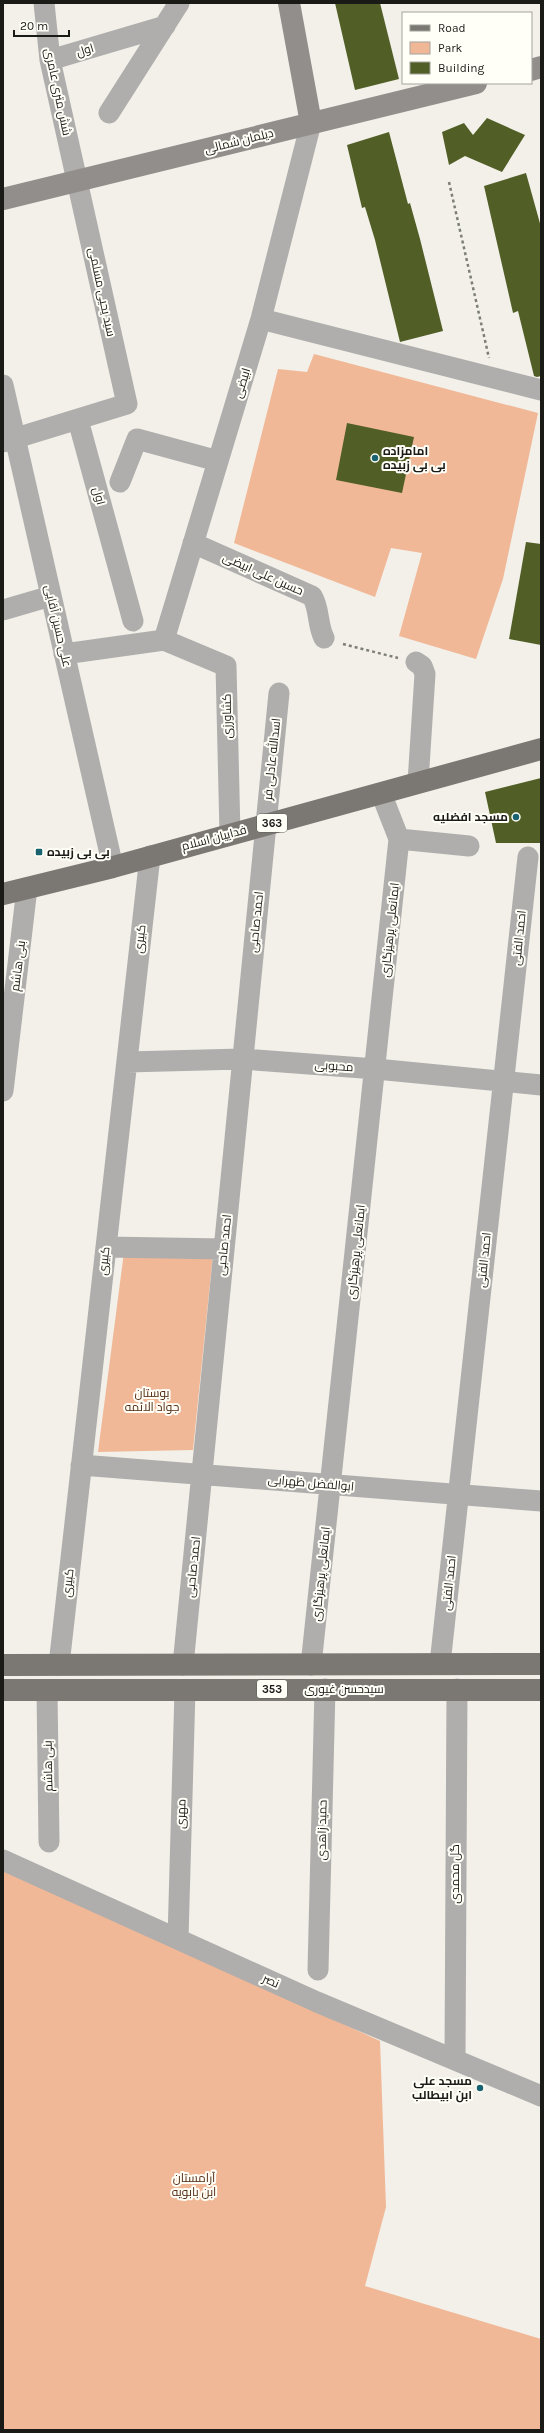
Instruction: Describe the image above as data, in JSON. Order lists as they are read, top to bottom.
{
  "streets": {
    "main road": [
      "363",
      "فداییان اسلام",
      "353",
      "سیدحسن غیوری"
    ],
    "street": [
      "اول",
      "شش متری عامری",
      "دیلمان شمالی",
      "سید یحیی مسلمی",
      "ابیضی",
      "حسین علی ابیضی",
      "علی حسین آقایی",
      "کشاورزی",
      "اسدالله عادلی فر",
      "احمد صاحبی",
      "ایمانعلی پرهیزگاری",
      "احمد الفتی",
      "کبیری",
      "بنی هاشم",
      "محبوبی",
      "ابوالفضل ظهرابی",
      "مهری",
      "حمید زاهدی",
      "گل محمدی",
      "نصر"
    ]
  },
  "crossings": [
    ["اول", "شش متری عامری"],
    ["اول", "سید یحیی مسلمی"],
    ["شش متری عامری", "دیلمان شمالی"],
    ["شش متری عامری", "سید یحیی مسلمی"],
    ["دیلمان شمالی", "سید یحیی مسلمی"],
    ["دیلمان شمالی", "ابیضی"],
    ["ابیضی", "حسین علی ابیضی"],
    ["ابیضی", "کشاورزی"],
    ["علی حسین آقایی", "فداییان اسلام"],
    ["کشاورزی", "فداییان اسلام"],
    ["اسدالله عادلی فر", "فداییان اسلام"],
    ["اسدالله عادلی فر", "احمد صاحبی"],
    ["فداییان اسلام", "احمد صاحبی"],
    ["فداییان اسلام", "کبیری"],
    ["فداییان اسلام", "بنی هاشم"],
    ["احمد صاحبی", "محبوبی"],
    ["احمد صاحبی", "ابوالفضل ظهرابی"],
    ["احمد صاحبی", "سیدحسن غیوری"],
    ["ایمانعلی پرهیزگاری", "محبوبی"],
    ["ایمانعلی پرهیزگاری", "ابوالفضل ظهرابی"],
    ["ایمانعلی پرهیزگاری", "سیدحسن غیوری"],
    ["احمد الفتی", "محبوبی"],
    ["احمد الفتی", "ابوالفضل ظهرابی"],
    ["احمد الفتی", "سیدحسن غیوری"],
    ["کبیری", "محبوبی"],
    ["کبیری", "ابوالفضل ظهرابی"],
    ["کبیری", "سیدحسن غیوری"],
    ["بنی هاشم", "سیدحسن غیوری"],
    ["سیدحسن غیوری", "مهری"],
    ["سیدحسن غیوری", "حمید زاهدی"],
    ["سیدحسن غیوری", "گل محمدی"],
    ["مهری", "نصر"],
    ["گل محمدی", "نصر"]
  ],
  "parks": ["بوستان جواد الائمه", "آرامستان ابن بابویه"],
  "places": {
    "other": ["امامزاده بی بی زبیده", "مسجد افضلیه", "مسجد علی ابن ابیطالب"],
    "transit": ["بی بی زبیده"]
  },
  "legend": ["Road", "Park", "Building"],
  "scale_bar": "20 m"
}
